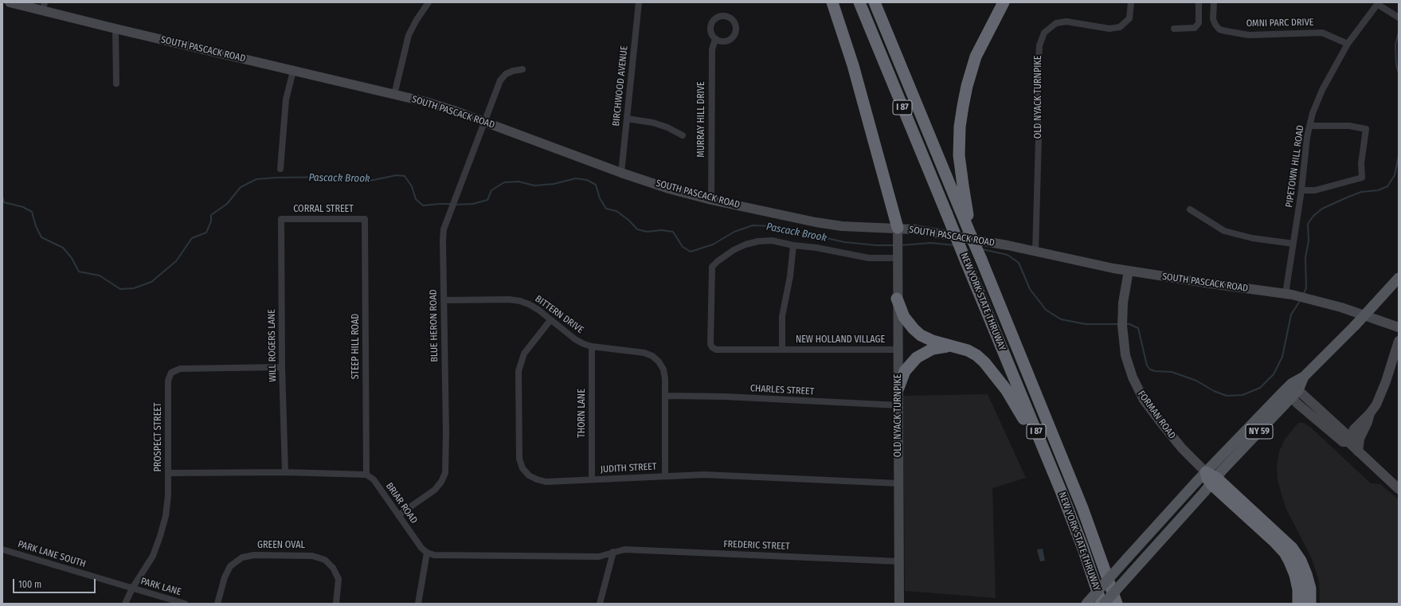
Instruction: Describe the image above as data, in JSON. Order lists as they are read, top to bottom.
{
  "streets": {
    "highway": ["I 87", "NEW YORK STATE THRUWAY"],
    "main road": ["NY 59"],
    "street": [
      "OMNI PARC DRIVE",
      "SOUTH PASCACK ROAD",
      "BIRCHWOOD AVENUE",
      "OLD NYACK TURNPIKE",
      "MURRAY HILL DRIVE",
      "PIPETOWN HILL ROAD",
      "CORRAL STREET",
      "BITTERN DRIVE",
      "BLUE HERON ROAD",
      "NEW HOLLAND VILLAGE",
      "WILL ROGERS LANE",
      "STEEP HILL ROAD",
      "CHARLES STREET",
      "THORN LANE",
      "FORMAN ROAD",
      "PROSPECT STREET",
      "JUDITH STREET",
      "BRIAR ROAD",
      "GREEN OVAL",
      "FREDERIC STREET",
      "PARK LANE SOUTH",
      "PARK LANE"
    ]
  },
  "crossings": [
    ["OMNI PARC DRIVE", "PIPETOWN HILL ROAD"],
    ["SOUTH PASCACK ROAD", "BIRCHWOOD AVENUE"],
    ["SOUTH PASCACK ROAD", "OLD NYACK TURNPIKE"],
    ["SOUTH PASCACK ROAD", "MURRAY HILL DRIVE"],
    ["SOUTH PASCACK ROAD", "PIPETOWN HILL ROAD"],
    ["SOUTH PASCACK ROAD", "BLUE HERON ROAD"],
    ["SOUTH PASCACK ROAD", "FORMAN ROAD"],
    ["OLD NYACK TURNPIKE", "NEW HOLLAND VILLAGE"],
    ["OLD NYACK TURNPIKE", "CHARLES STREET"],
    ["OLD NYACK TURNPIKE", "JUDITH STREET"],
    ["OLD NYACK TURNPIKE", "FREDERIC STREET"],
    ["CORRAL STREET", "WILL ROGERS LANE"],
    ["CORRAL STREET", "STEEP HILL ROAD"],
    ["BITTERN DRIVE", "BLUE HERON ROAD"],
    ["BITTERN DRIVE", "CHARLES STREET"],
    ["BITTERN DRIVE", "THORN LANE"],
    ["BITTERN DRIVE", "JUDITH STREET"],
    ["BLUE HERON ROAD", "BRIAR ROAD"],
    ["WILL ROGERS LANE", "PROSPECT STREET"],
    ["STEEP HILL ROAD", "BRIAR ROAD"],
    ["THORN LANE", "JUDITH STREET"],
    ["FORMAN ROAD", "NY 59"],
    ["PROSPECT STREET", "PARK LANE SOUTH"],
    ["PROSPECT STREET", "PARK LANE"],
    ["PARK LANE SOUTH", "PARK LANE"]
  ],
  "water": ["Pascack Brook"],
  "scale_bar": "100 m"
}
